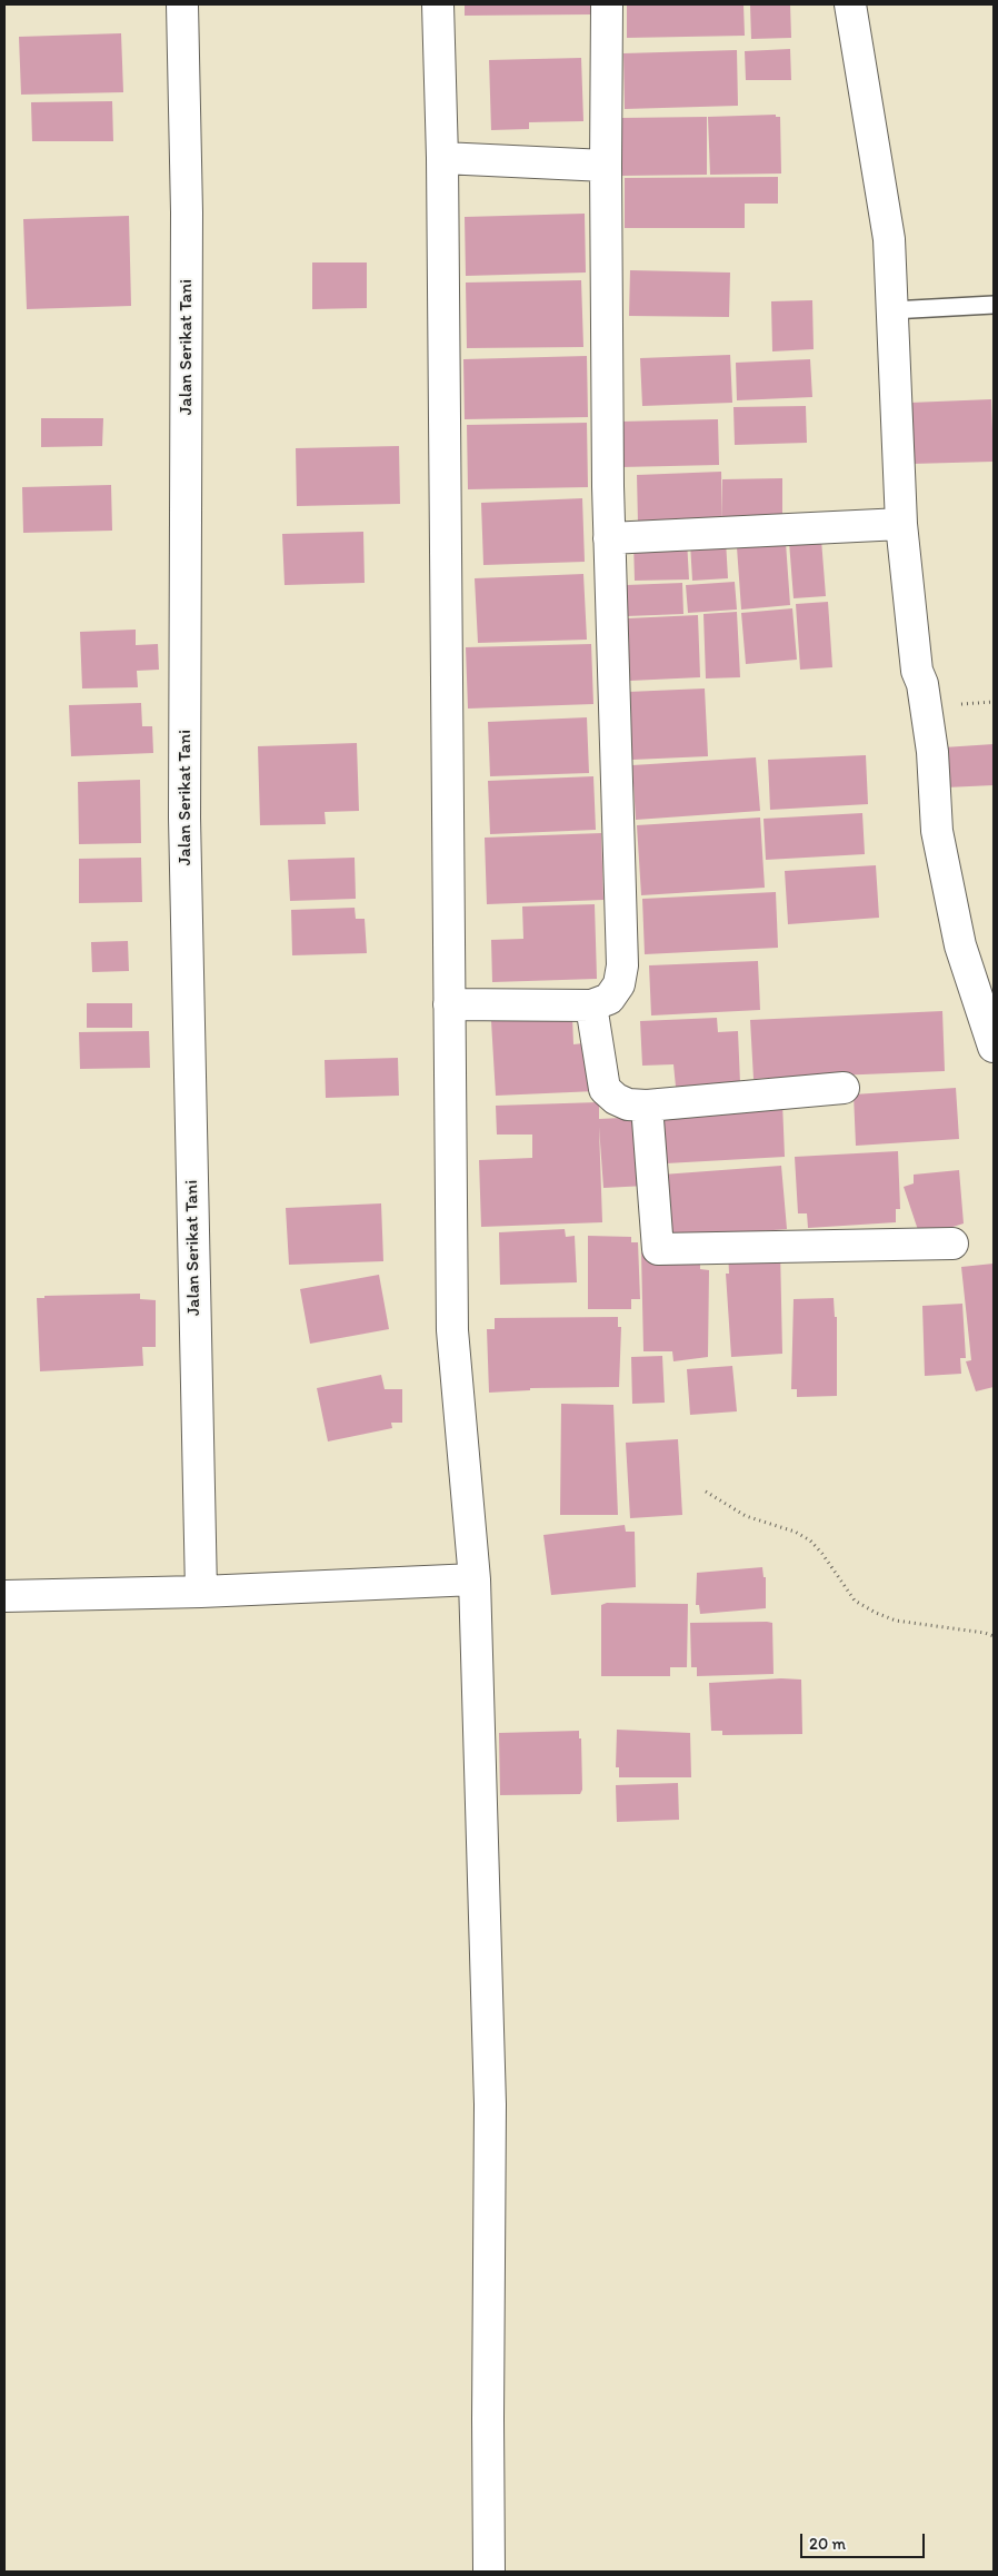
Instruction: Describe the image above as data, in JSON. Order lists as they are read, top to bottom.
{
  "streets": {
    "street": ["Jalan Serikat Tani"]
  },
  "scale_bar": "20 m"
}
